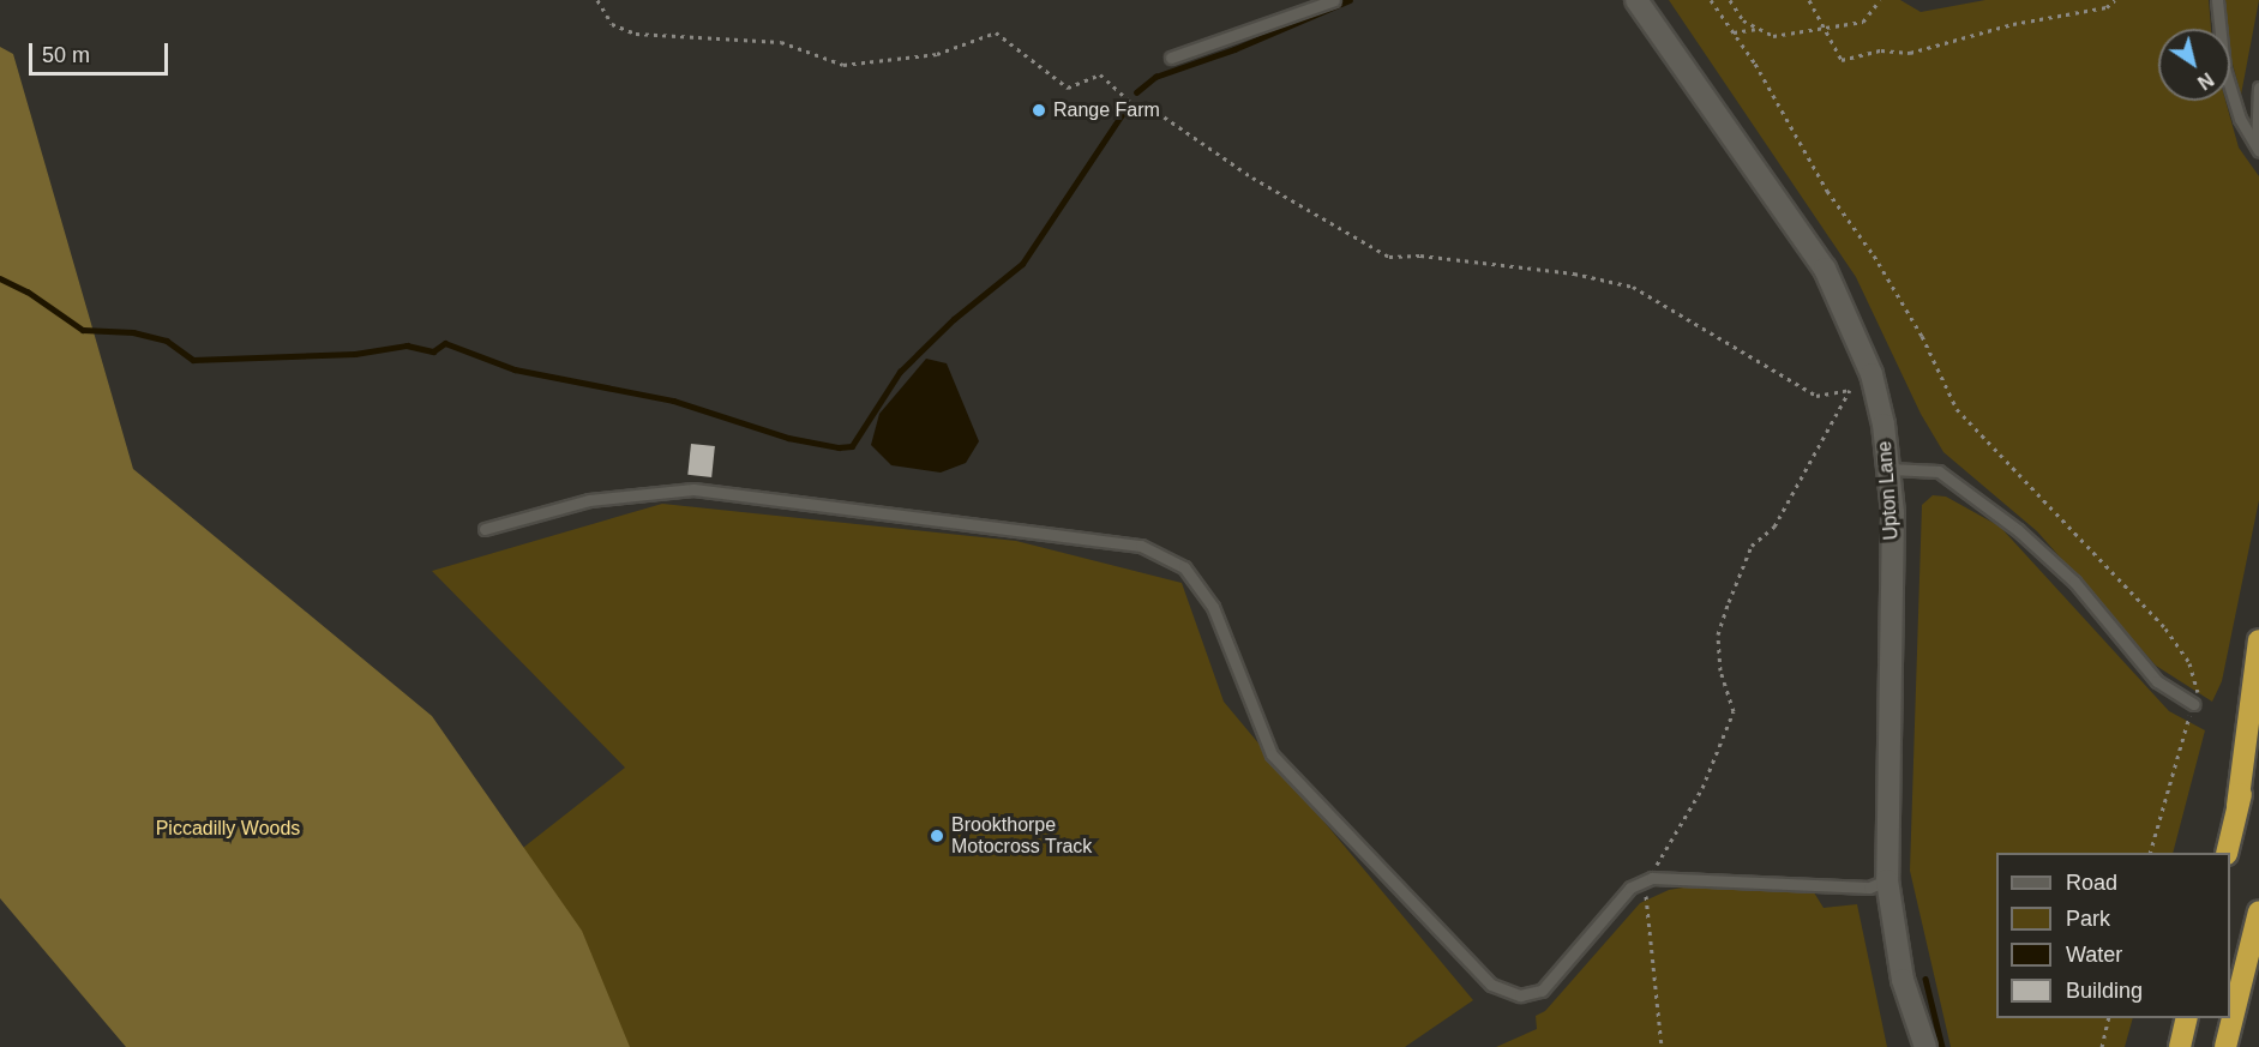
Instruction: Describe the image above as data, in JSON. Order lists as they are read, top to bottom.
{
  "streets": {
    "street": ["Upton Lane"]
  },
  "parks": ["Piccadilly Woods"],
  "places": ["Range Farm", "Brookthorpe Motocross Track"],
  "legend": [
    "Road",
    "Park",
    "Water",
    "Building"
  ],
  "scale_bar": "50 m",
  "north": "bottom right"
}
